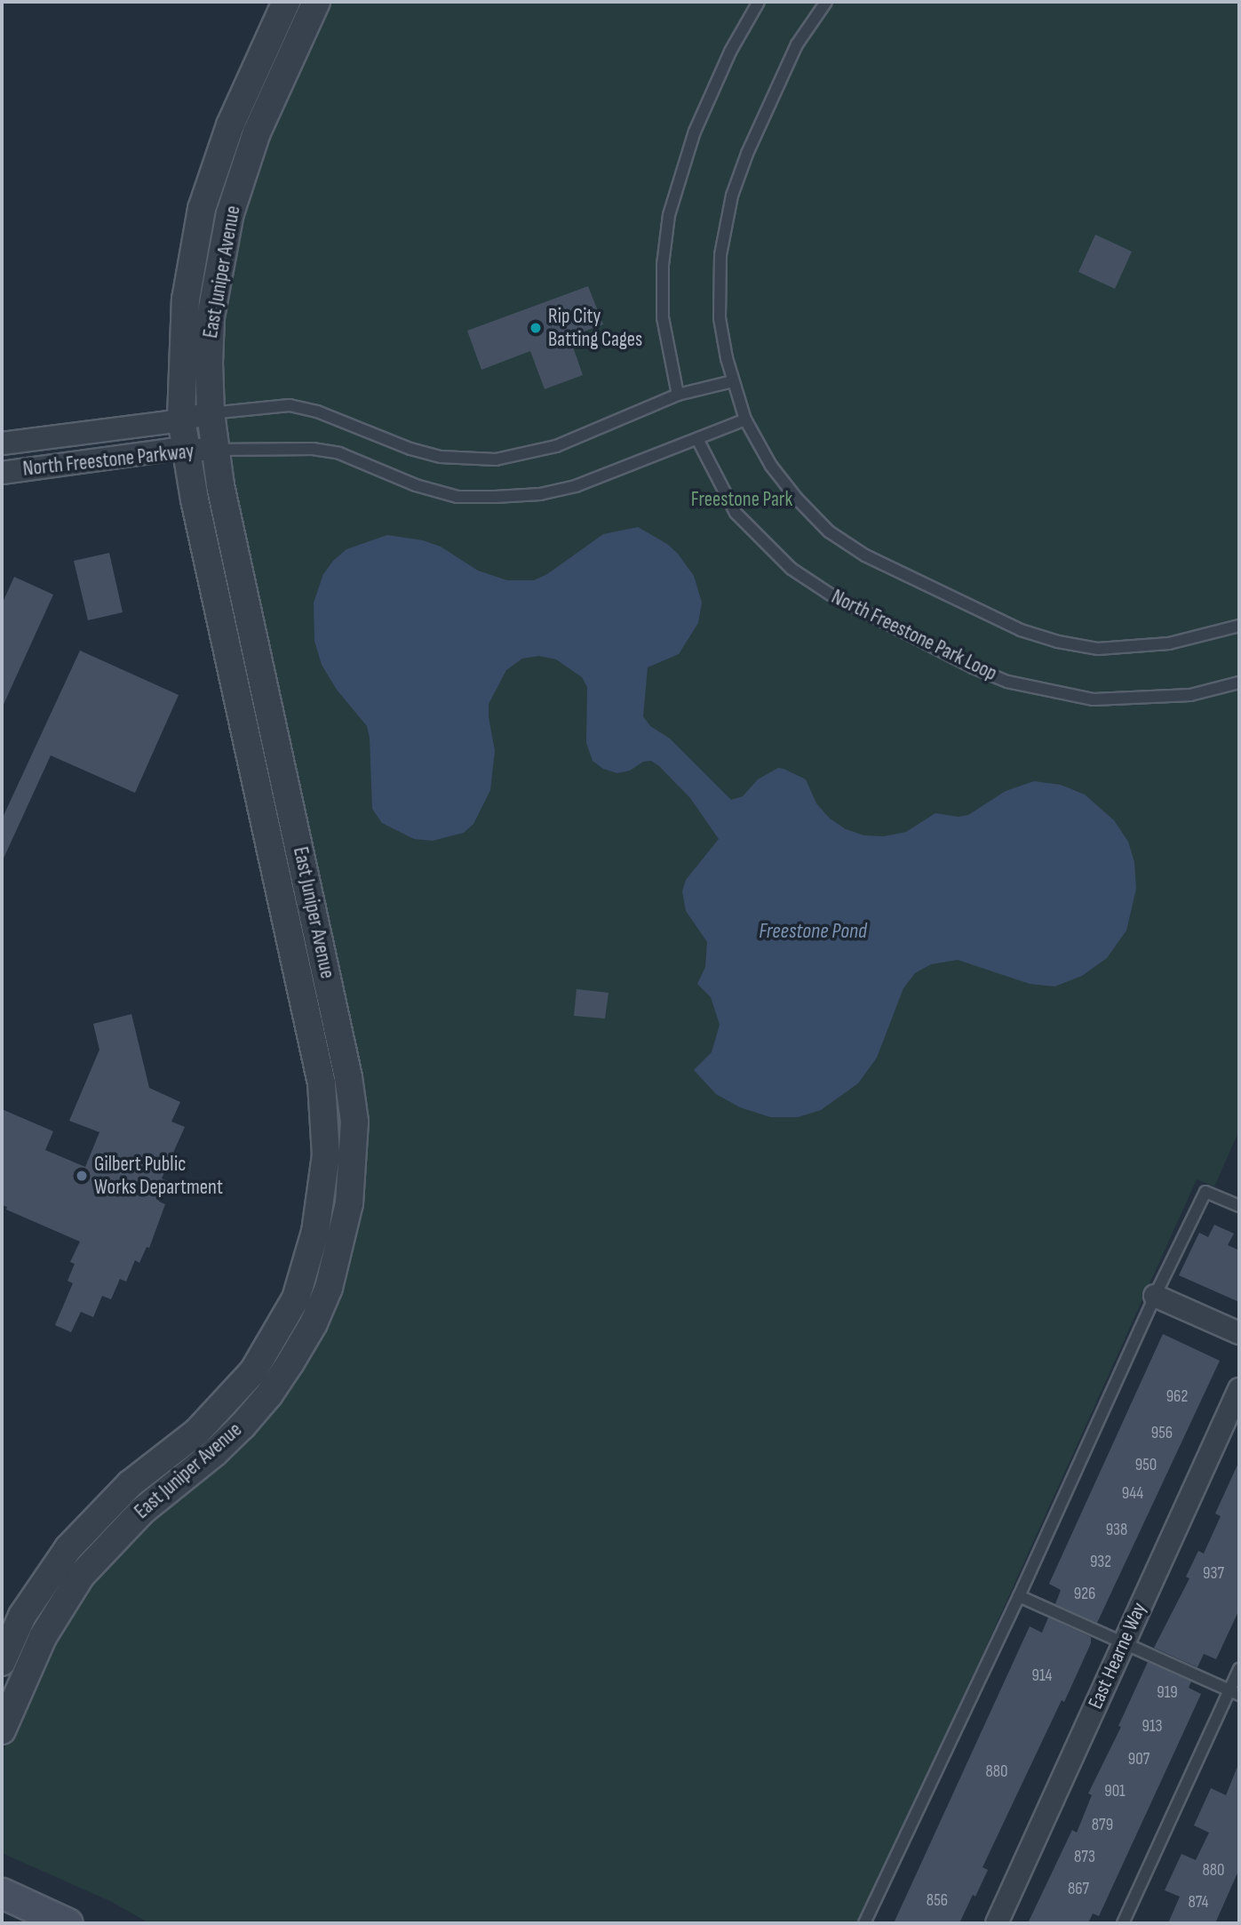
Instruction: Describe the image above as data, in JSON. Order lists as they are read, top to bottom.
{
  "streets": {
    "street": ["East Juniper Avenue", "North Freestone Parkway", "East Hearne Way"],
    "lane": ["North Freestone Park Loop"]
  },
  "crossings": [
    ["East Juniper Avenue", "North Freestone Parkway"]
  ],
  "water": ["Freestone Pond"],
  "parks": ["Freestone Park"],
  "places": ["Rip City Batting Cages", "Gilbert Public Works Department"],
  "house_numbers": [
    "962",
    "956",
    "950",
    "944",
    "938",
    "932",
    "937",
    "926",
    "914",
    "919",
    "913",
    "907",
    "880",
    "901",
    "879",
    "873",
    "880",
    "867",
    "856",
    "874"
  ]
}
